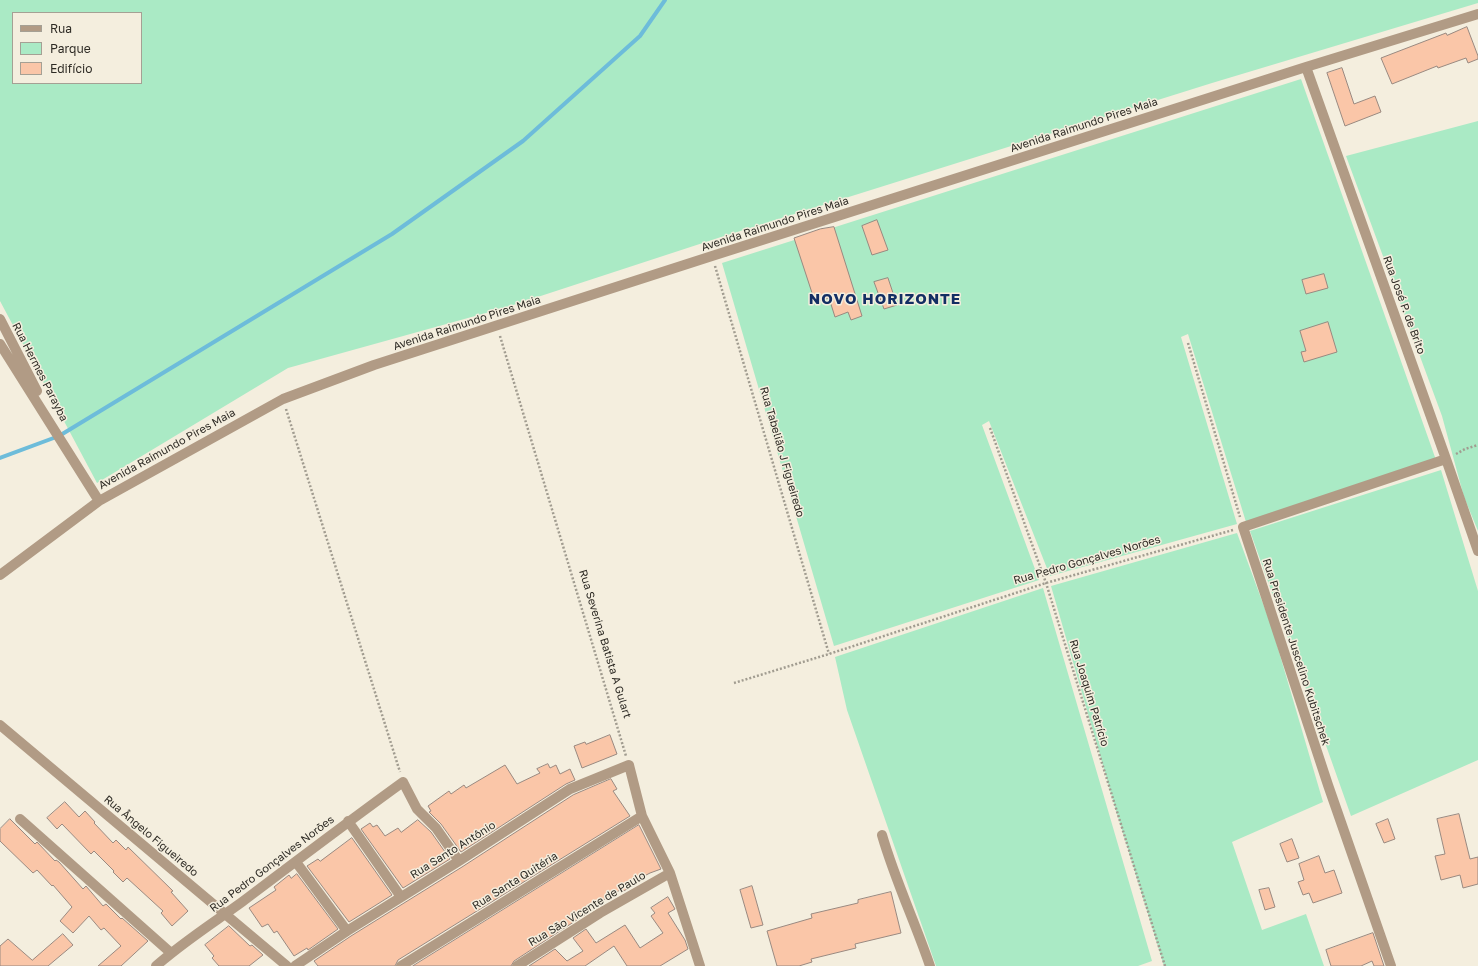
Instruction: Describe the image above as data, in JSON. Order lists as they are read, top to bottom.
{
  "streets": {
    "street": [
      "Avenida Raimundo Pires Maia",
      "Rua José P. de Brito",
      "Rua Hermes Parayba",
      "Rua Pedro Gonçalves Norões",
      "Rua Presidente Juscelino Kubitschek",
      "Rua Ângelo Figueiredo",
      "Rua Santo Antônio",
      "Rua Santa Quitéria",
      "Rua São Vicente de Paulo"
    ],
    "path": ["Rua Tabelião J Figueiredo", "Rua Severina Batista A Gulart", "Rua Joaquim Patrício"]
  },
  "crossings": [
    ["Avenida Raimundo Pires Maia", "Rua José P. de Brito"],
    ["Avenida Raimundo Pires Maia", "Rua Hermes Parayba"],
    ["Avenida Raimundo Pires Maia", "Rua Tabelião J Figueiredo"],
    ["Avenida Raimundo Pires Maia", "Rua Severina Batista A Gulart"],
    ["Rua Tabelião J Figueiredo", "Rua Pedro Gonçalves Norões"],
    ["Rua Pedro Gonçalves Norões", "Rua Presidente Juscelino Kubitschek"],
    ["Rua Pedro Gonçalves Norões", "Rua Joaquim Patrício"],
    ["Rua Pedro Gonçalves Norões", "Rua Ângelo Figueiredo"],
    ["Rua Severina Batista A Gulart", "Rua Santo Antônio"]
  ],
  "districts": ["NOVO HORIZONTE"],
  "legend": ["Rua", "Parque", "Edifício"]
}
